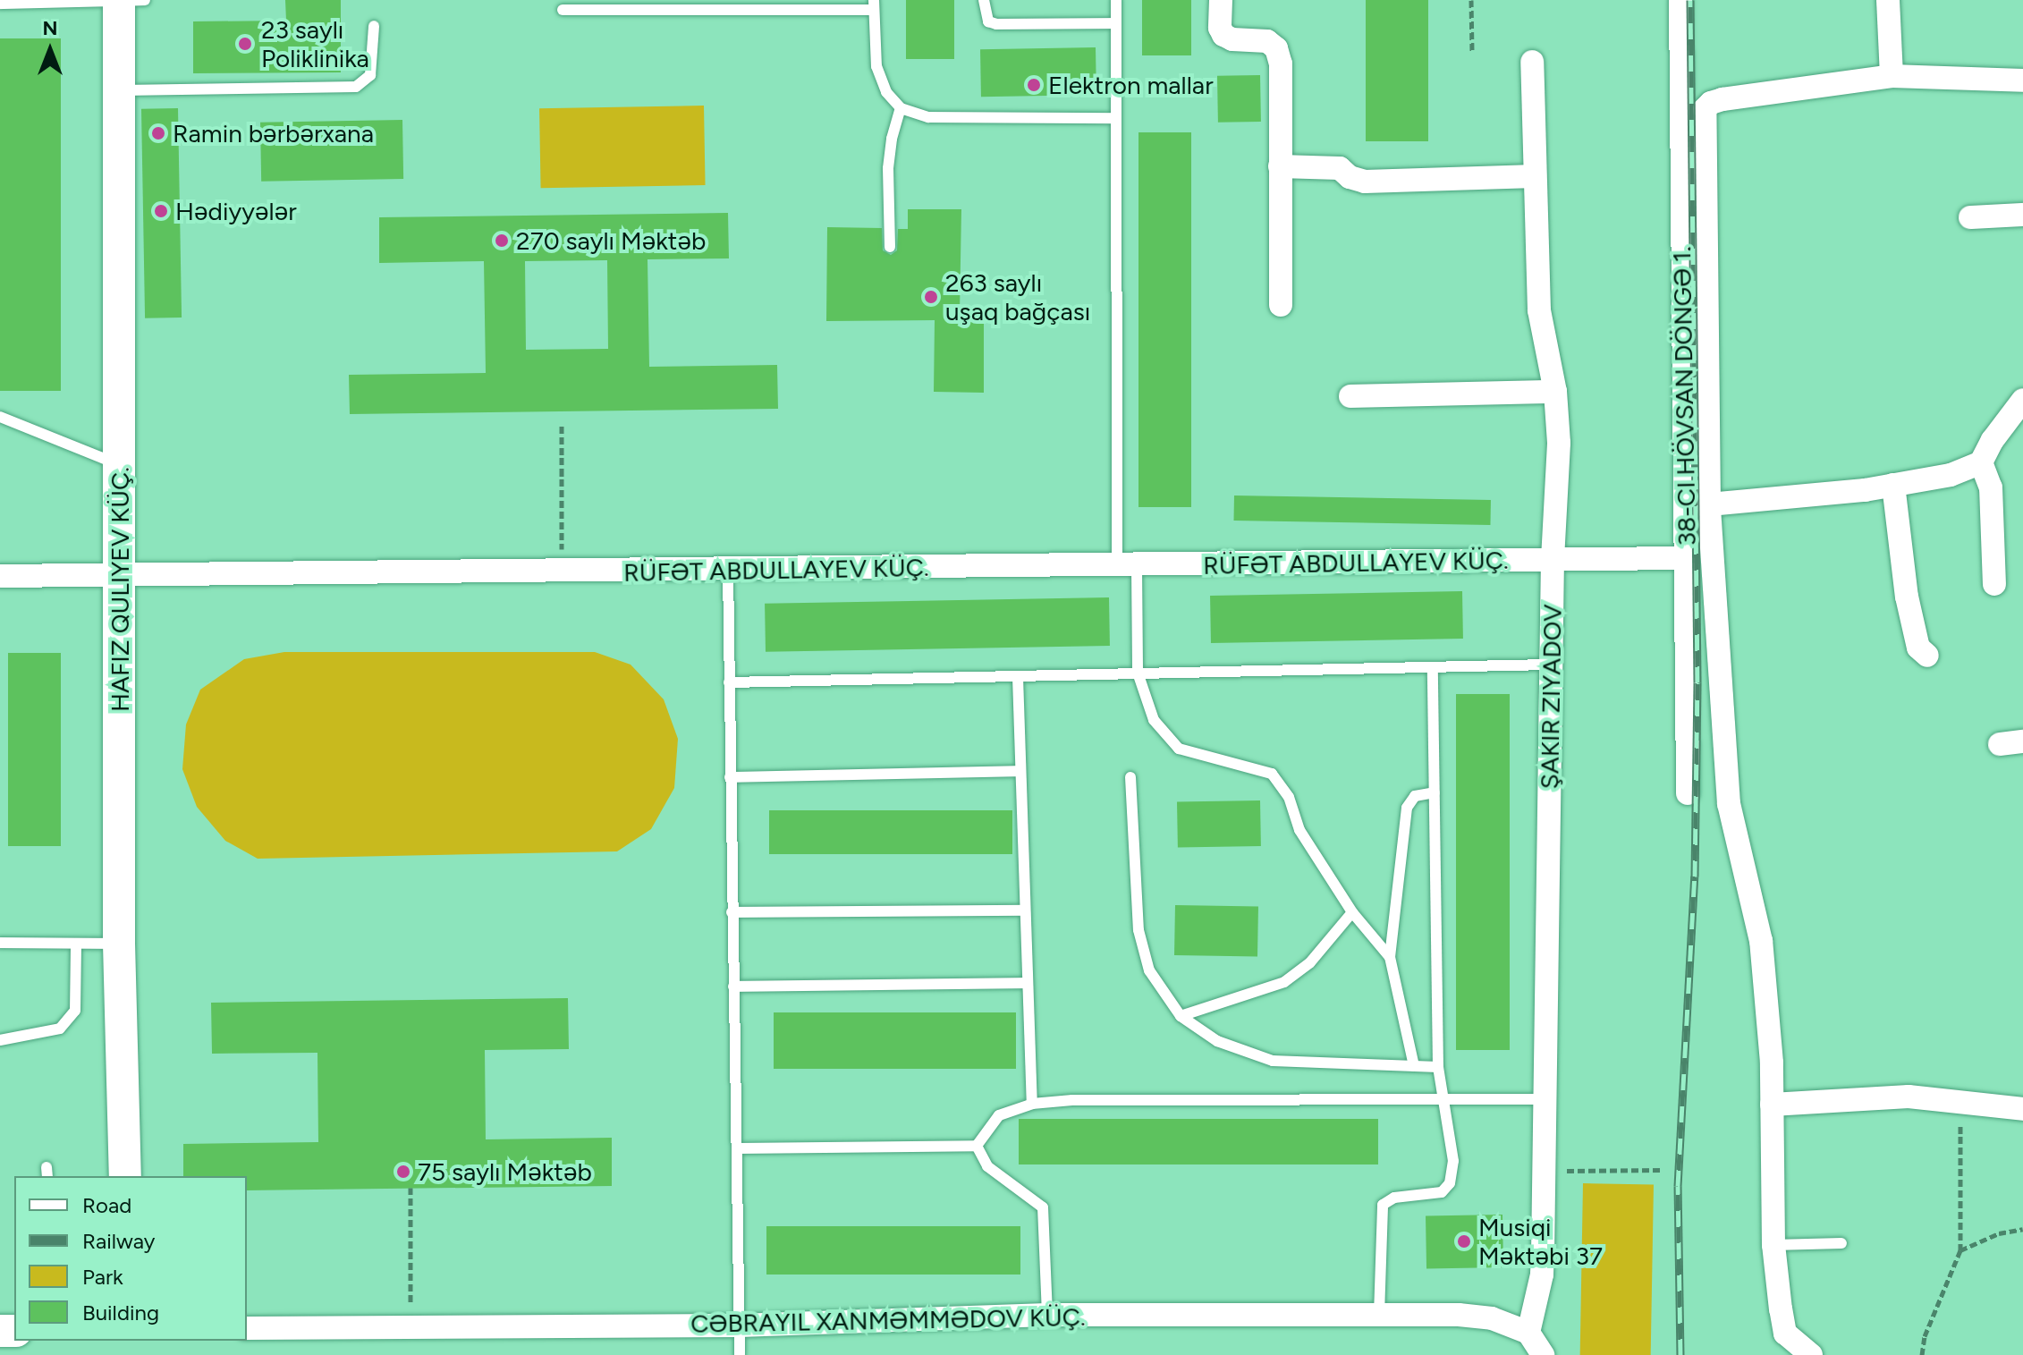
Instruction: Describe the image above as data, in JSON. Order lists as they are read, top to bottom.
{
  "streets": {
    "street": [
      "38-CI HÖVSAN DÖNGƏ 1.",
      "RÜFƏT ABDULLAYEV KÜÇ.",
      "HAFIZ QULIYEV KÜÇ.",
      "ŞAKIR ZIYADOV"
    ]
  },
  "crossings": [
    ["38-CI HÖVSAN DÖNGƏ 1.", "RÜFƏT ABDULLAYEV KÜÇ."],
    ["RÜFƏT ABDULLAYEV KÜÇ.", "HAFIZ QULIYEV KÜÇ."],
    ["RÜFƏT ABDULLAYEV KÜÇ.", "ŞAKIR ZIYADOV"]
  ],
  "places": [
    "23 saylı Poliklinika",
    "Elektron mallar",
    "Ramin bərbərxana",
    "Hədiyyələr",
    "270 saylı Məktəb",
    "263 saylı uşaq bağçası",
    "75 saylı Məktəb",
    "Musiqi Məktəbi 37"
  ],
  "legend": [
    "Road",
    "Railway",
    "Park",
    "Building"
  ],
  "north": "top"
}
